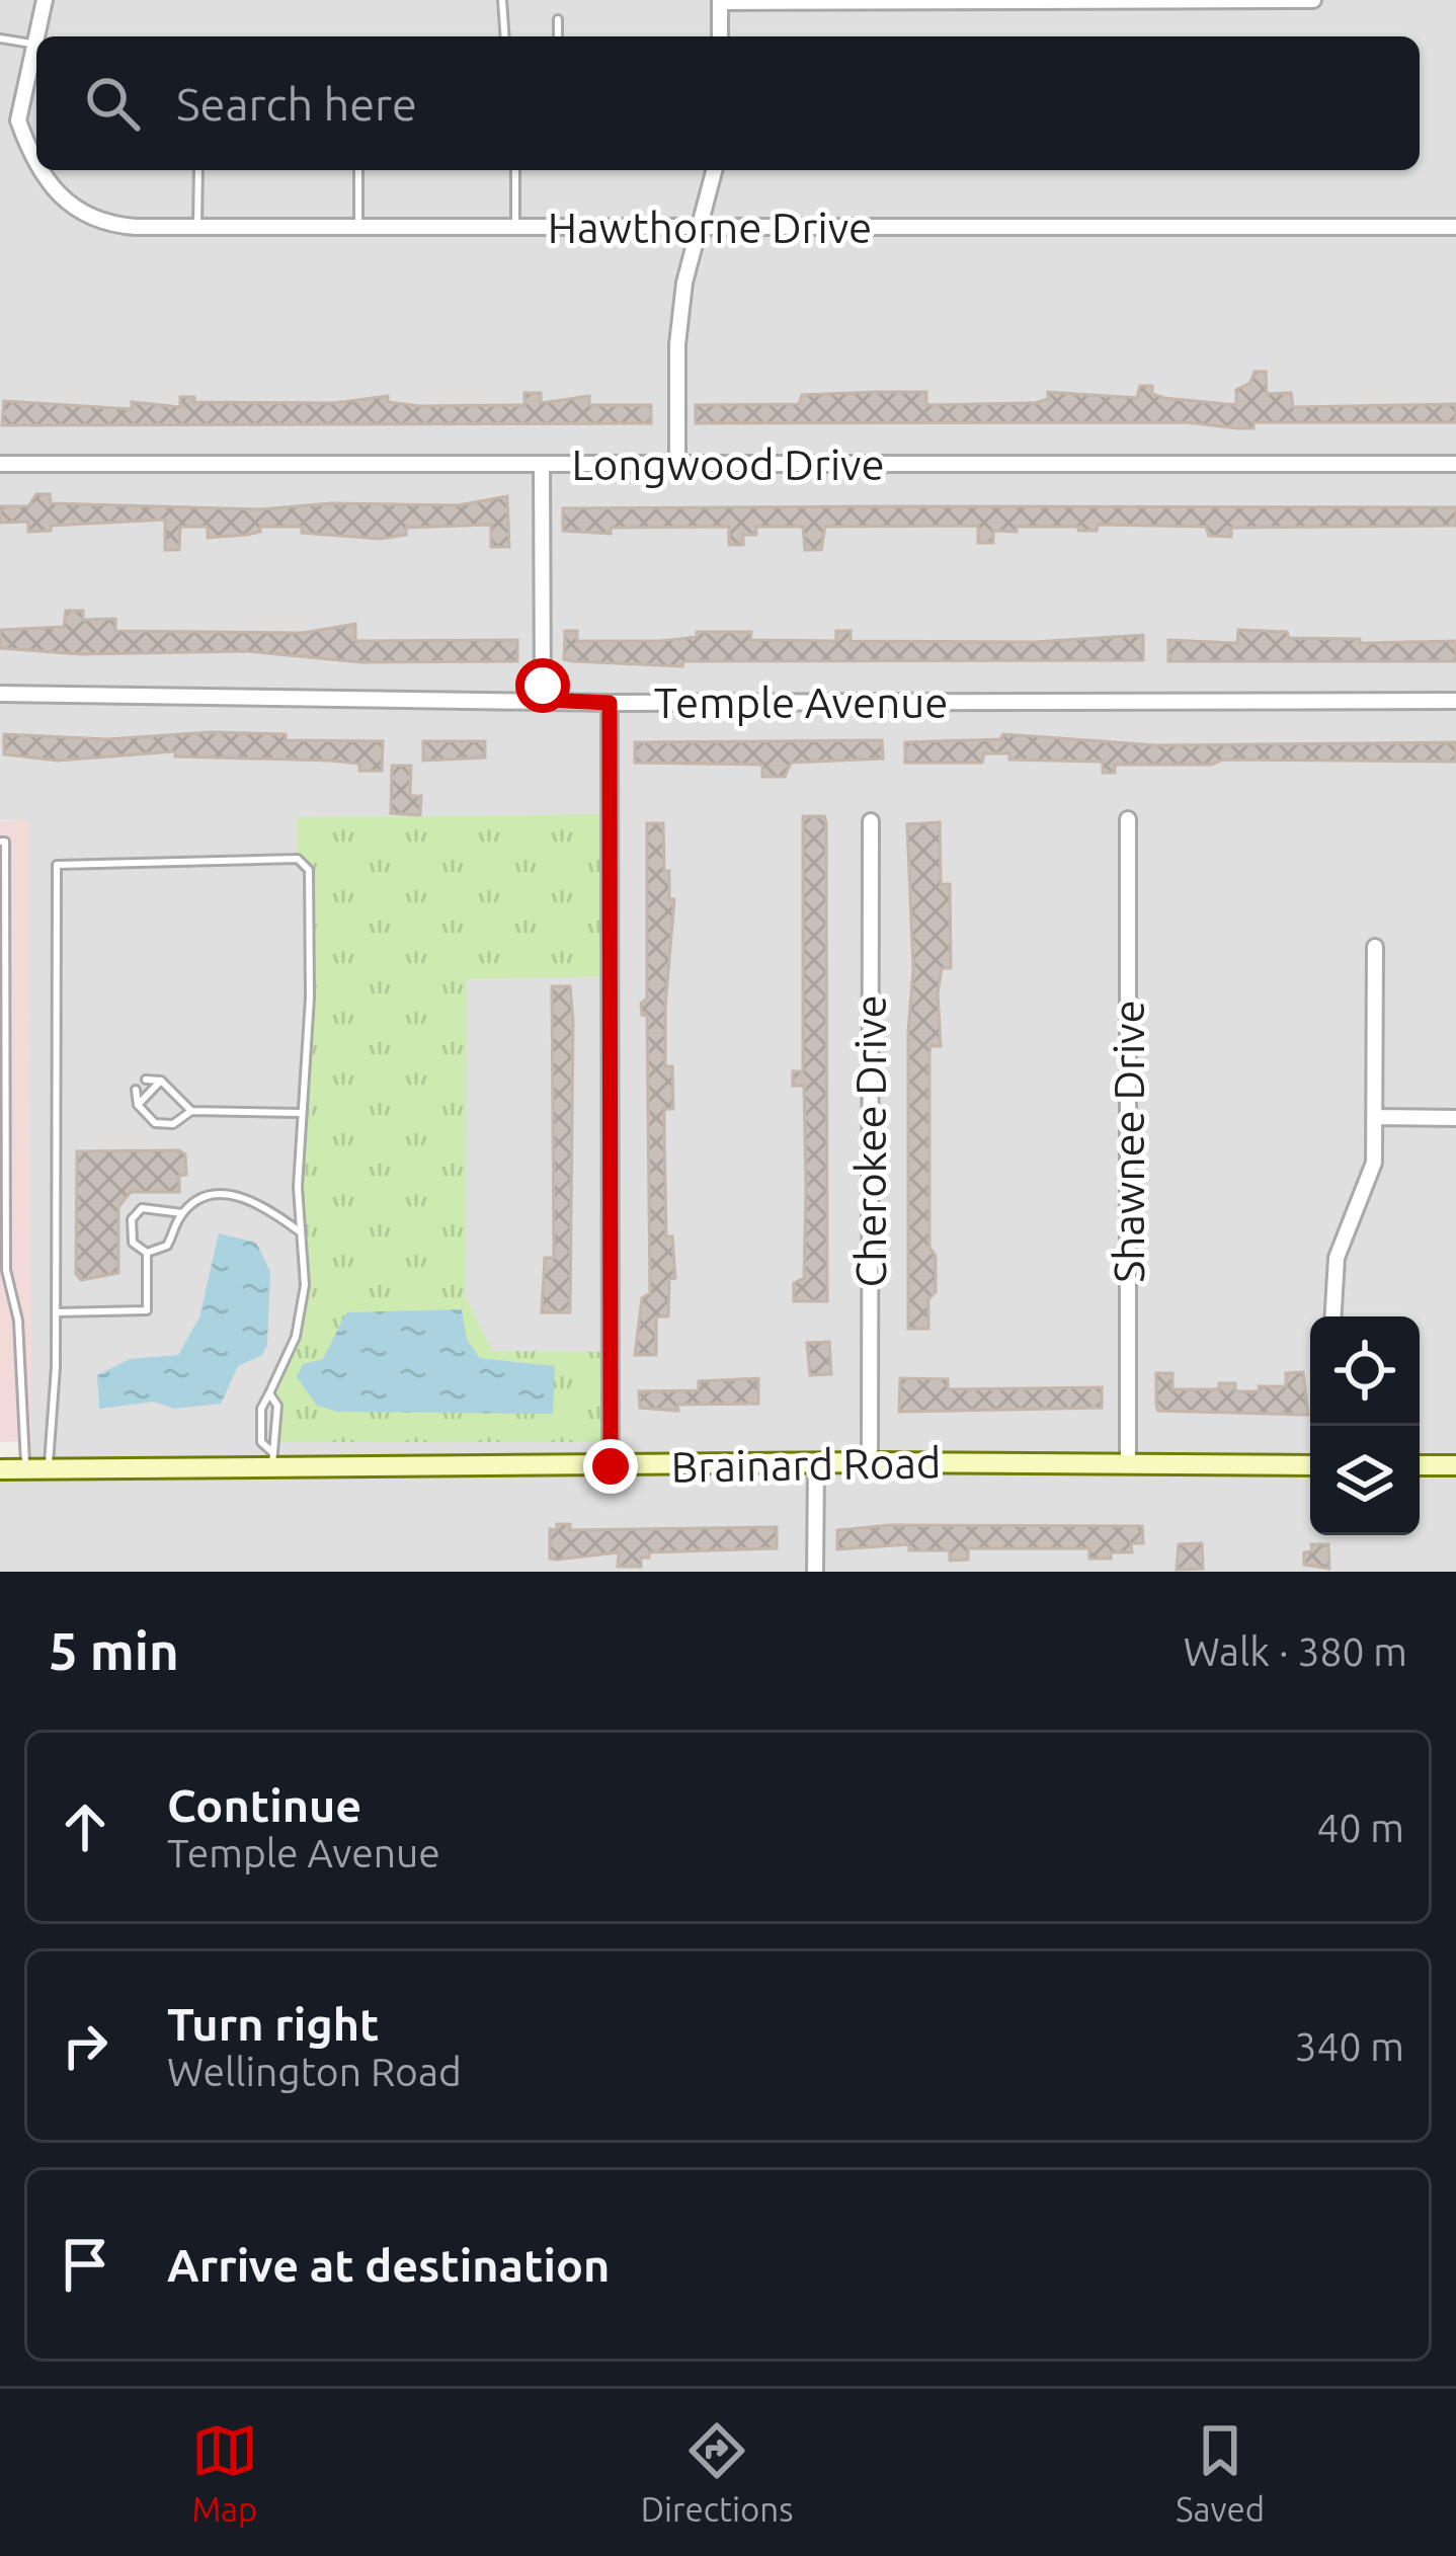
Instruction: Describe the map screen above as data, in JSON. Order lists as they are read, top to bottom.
{
  "streets": {
    "main road": ["Brainard Road"],
    "street": [
      "Hawthorne Drive",
      "Longwood Drive",
      "Temple Avenue",
      "Cherokee Drive",
      "Shawnee Drive"
    ]
  },
  "crossings": [
    ["Cherokee Drive", "Brainard Road"],
    ["Shawnee Drive", "Brainard Road"]
  ],
  "page": {
    "search": "Search here",
    "heading": ["5 min", "Walk · 380 m"],
    "list": [
      ["Continue", "Temple Avenue", "40 m"],
      ["Turn right", "Wellington Road", "340 m"],
      "Arrive at destination"
    ],
    "nav": ["Map", "Directions", "Saved"]
  }
}
